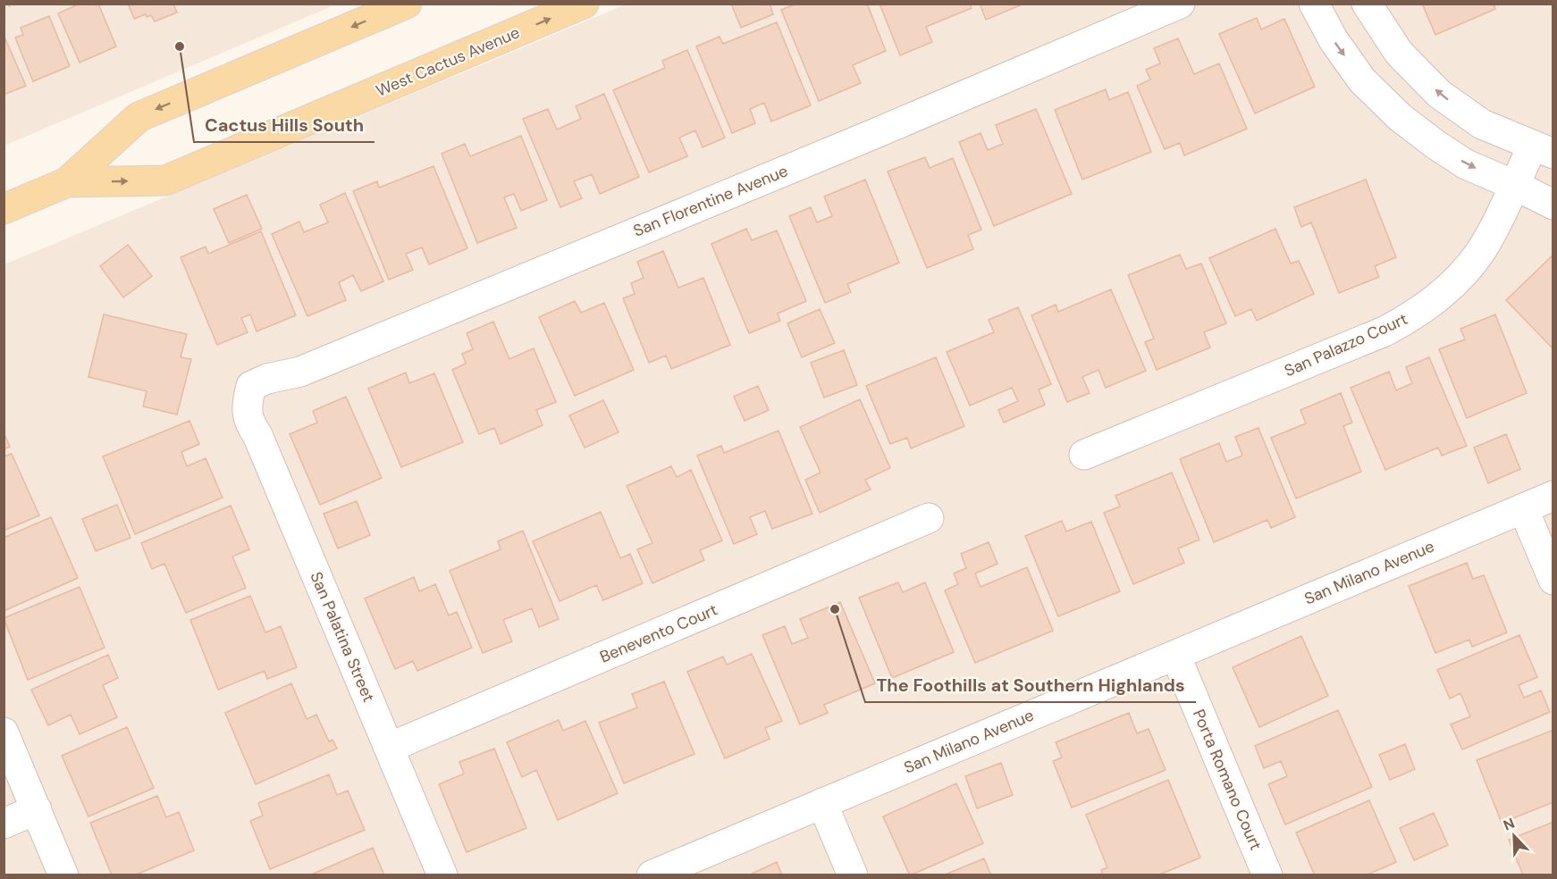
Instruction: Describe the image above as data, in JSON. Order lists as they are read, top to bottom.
{
  "streets": {
    "main road": ["West Cactus Avenue"],
    "street": [
      "San Florentine Avenue",
      "San Palazzo Court",
      "San Milano Avenue",
      "Benevento Court",
      "San Palatina Street",
      "Porta Romano Court"
    ]
  },
  "crossings": [
    ["San Florentine Avenue", "San Palatina Street"],
    ["San Milano Avenue", "Porta Romano Court"],
    ["Benevento Court", "San Palatina Street"]
  ],
  "places": ["Cactus Hills South", "The Foothills at Southern Highlands"],
  "north": "top left"
}
